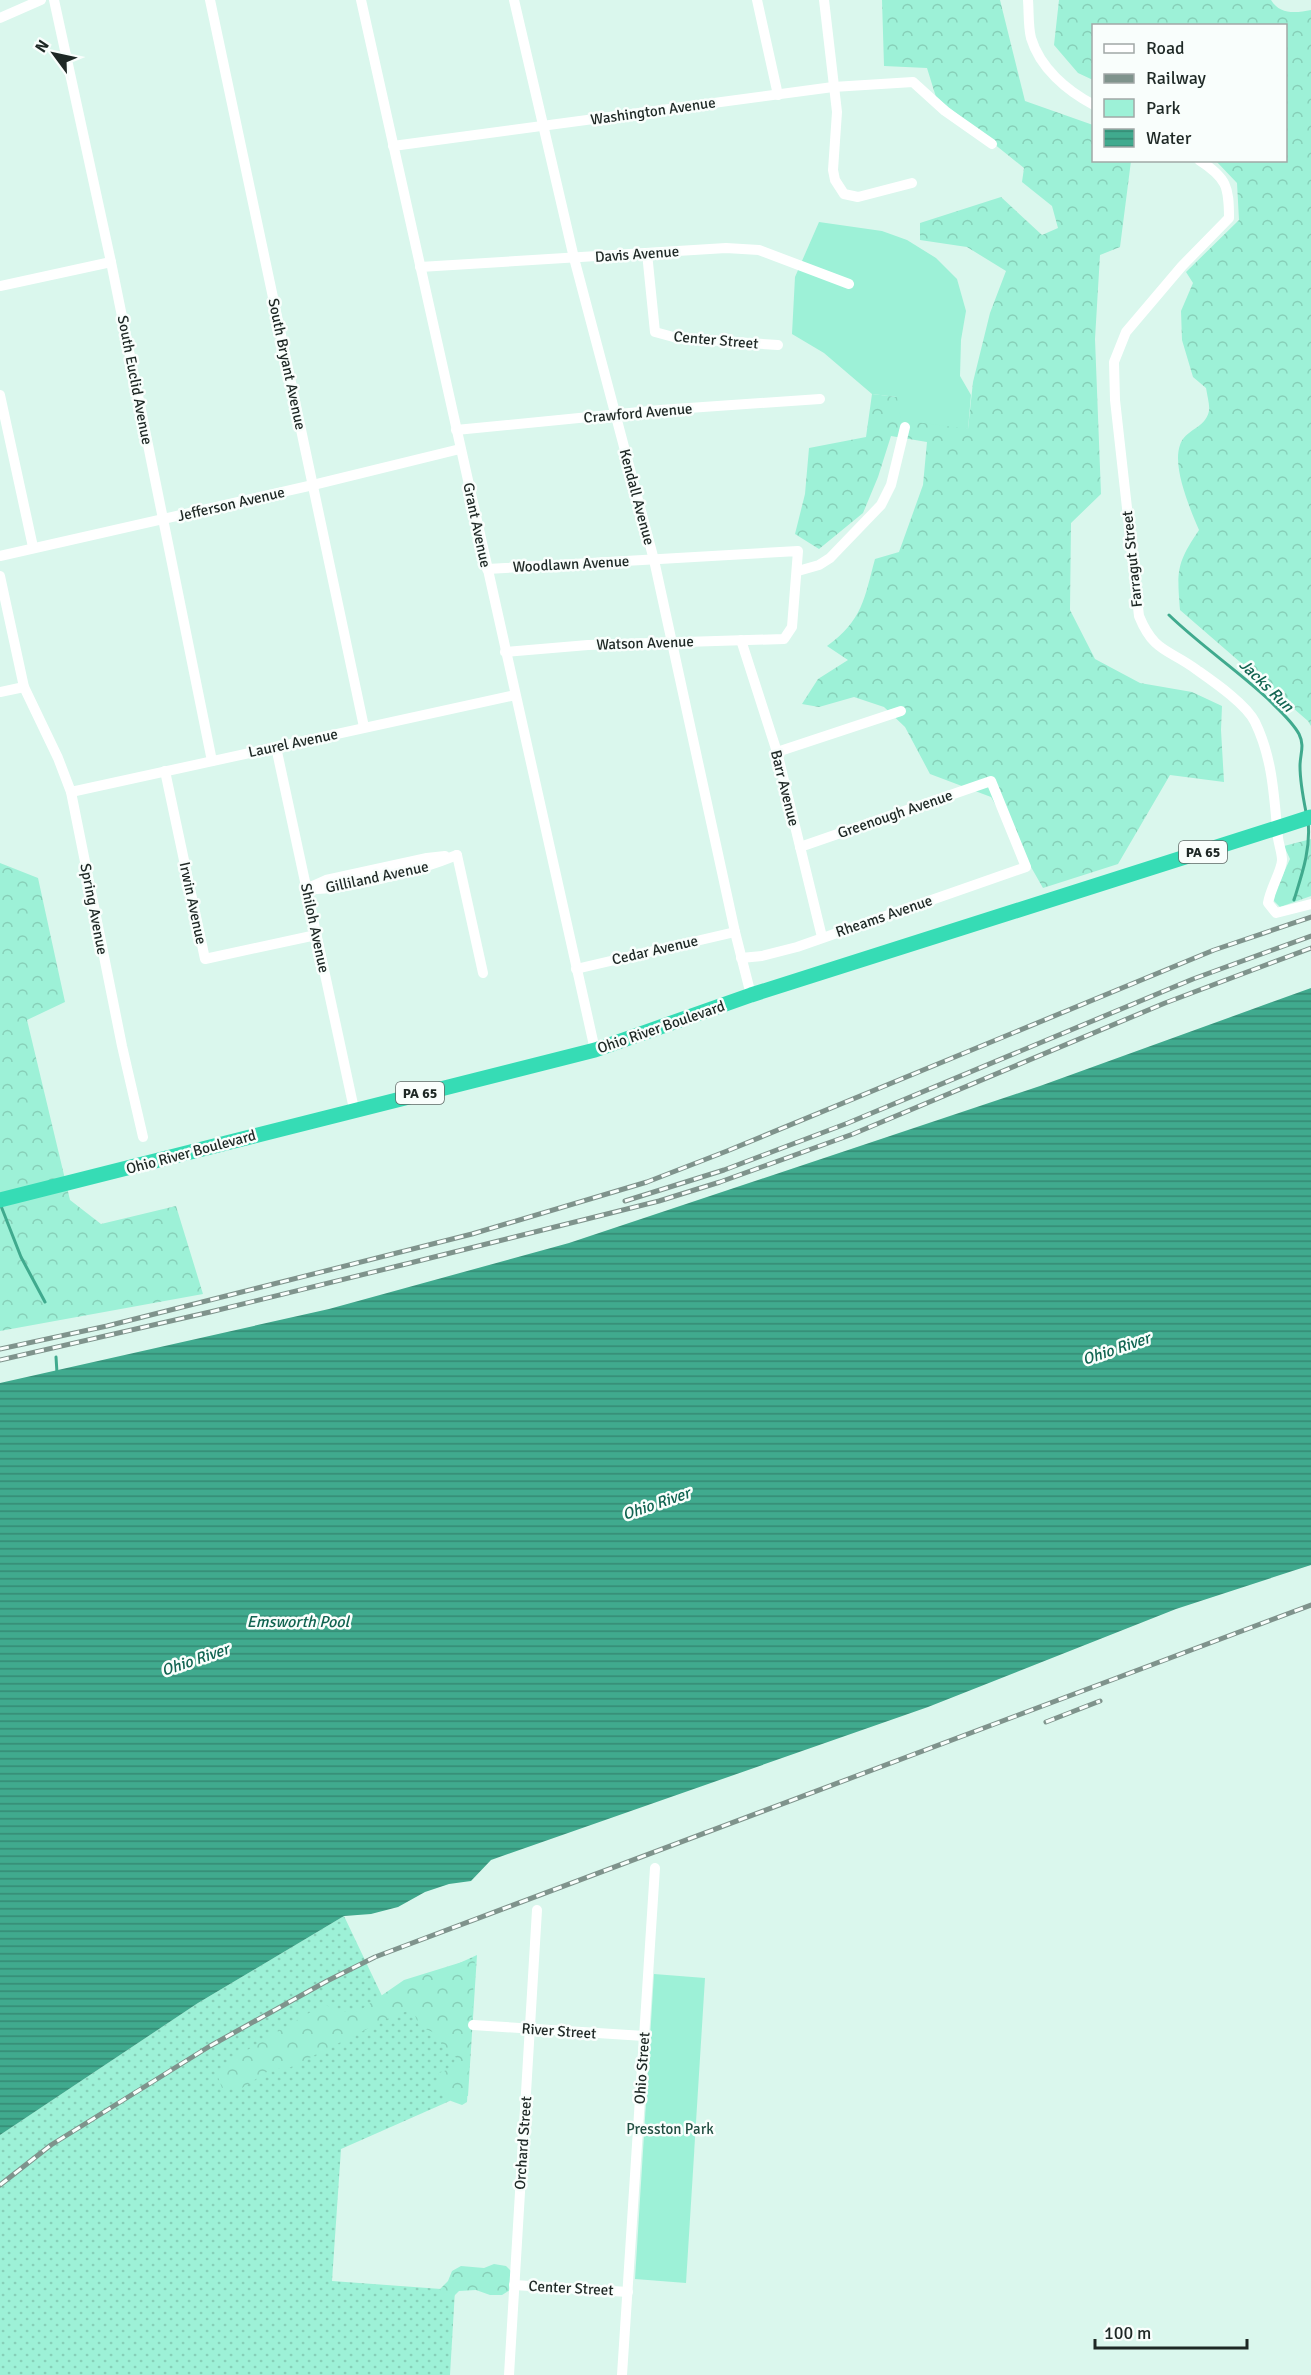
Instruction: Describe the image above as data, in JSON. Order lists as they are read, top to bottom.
{
  "streets": {
    "highway": ["PA 65", "Ohio River Boulevard"],
    "street": [
      "Washington Avenue",
      "Davis Avenue",
      "Center Street",
      "South Bryant Avenue",
      "South Euclid Avenue",
      "Crawford Avenue",
      "Kendall Avenue",
      "Jefferson Avenue",
      "Grant Avenue",
      "Farragut Street",
      "Woodlawn Avenue",
      "Watson Avenue",
      "Laurel Avenue",
      "Barr Avenue",
      "Greenough Avenue",
      "Gilliland Avenue",
      "Irwin Avenue",
      "Spring Avenue",
      "Rheams Avenue",
      "Shiloh Avenue",
      "Cedar Avenue",
      "River Street",
      "Ohio Street",
      "Orchard Street"
    ]
  },
  "crossings": [
    ["Washington Avenue", "Kendall Avenue"],
    ["Washington Avenue", "Grant Avenue"],
    ["Davis Avenue", "Center Street"],
    ["Davis Avenue", "Kendall Avenue"],
    ["Davis Avenue", "Grant Avenue"],
    ["Center Street", "Ohio Street"],
    ["Center Street", "Orchard Street"],
    ["South Bryant Avenue", "Jefferson Avenue"],
    ["South Bryant Avenue", "Laurel Avenue"],
    ["South Euclid Avenue", "Jefferson Avenue"],
    ["South Euclid Avenue", "Laurel Avenue"],
    ["Crawford Avenue", "Kendall Avenue"],
    ["Crawford Avenue", "Grant Avenue"],
    ["Kendall Avenue", "Woodlawn Avenue"],
    ["Kendall Avenue", "Watson Avenue"],
    ["Kendall Avenue", "Rheams Avenue"],
    ["Kendall Avenue", "Cedar Avenue"],
    ["Kendall Avenue", "Ohio River Boulevard"],
    ["Jefferson Avenue", "Grant Avenue"],
    ["Grant Avenue", "Woodlawn Avenue"],
    ["Grant Avenue", "Watson Avenue"],
    ["Grant Avenue", "Laurel Avenue"],
    ["Grant Avenue", "Cedar Avenue"],
    ["Grant Avenue", "Ohio River Boulevard"],
    ["Woodlawn Avenue", "Watson Avenue"],
    ["Watson Avenue", "Barr Avenue"],
    ["Laurel Avenue", "Irwin Avenue"],
    ["Laurel Avenue", "Spring Avenue"],
    ["Laurel Avenue", "Shiloh Avenue"],
    ["Barr Avenue", "Greenough Avenue"],
    ["Barr Avenue", "Rheams Avenue"],
    ["Greenough Avenue", "Rheams Avenue"],
    ["Gilliland Avenue", "Shiloh Avenue"],
    ["Irwin Avenue", "Shiloh Avenue"],
    ["Shiloh Avenue", "Ohio River Boulevard"],
    ["River Street", "Ohio Street"],
    ["River Street", "Orchard Street"]
  ],
  "water": ["Jacks Run", "Ohio River", "Emsworth Pool"],
  "parks": ["Presston Park"],
  "legend": [
    "Road",
    "Railway",
    "Park",
    "Water"
  ],
  "scale_bar": "100 m",
  "north": "top left"
}
